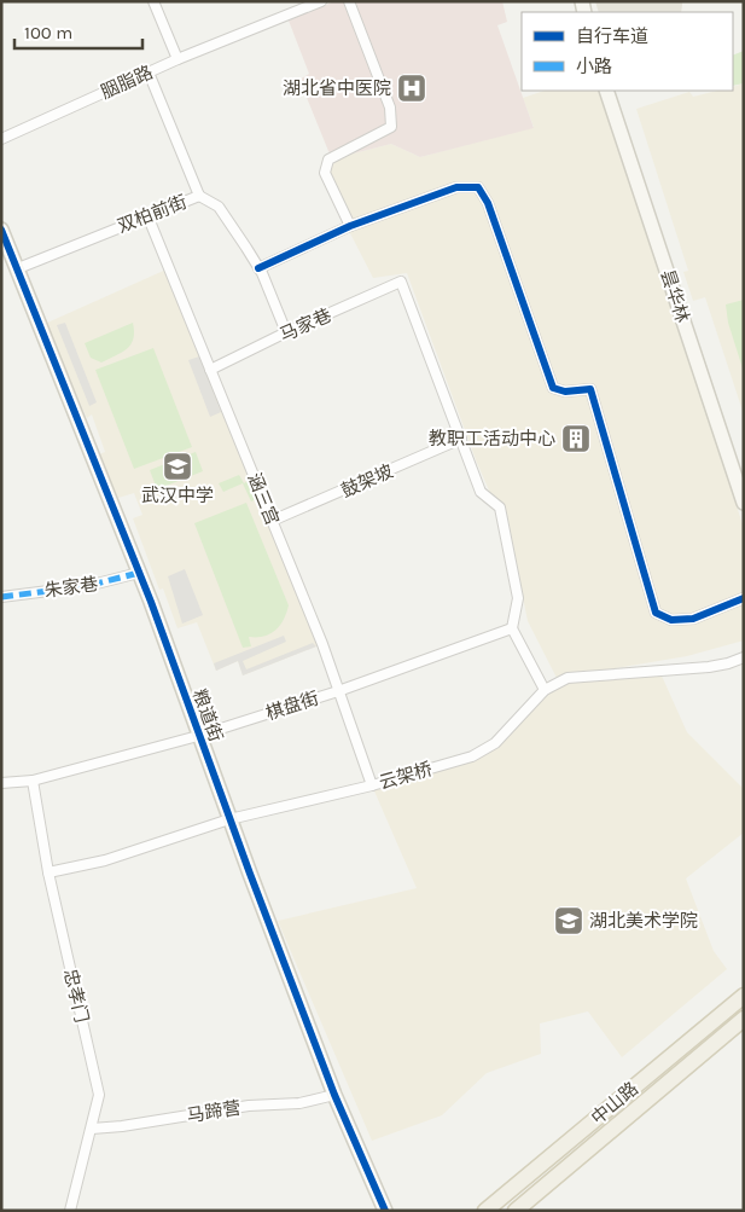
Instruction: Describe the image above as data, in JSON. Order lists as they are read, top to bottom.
{
  "streets": {
    "main road": ["中山路"],
    "street": [
      "胭脂路",
      "双柏前街",
      "昙华林",
      "马家巷",
      "鼓架坡",
      "涵三宫",
      "朱家巷",
      "棋盘街",
      "粮道街",
      "云架桥",
      "忠孝门",
      "马蹄营"
    ]
  },
  "crossings": [
    ["胭脂路", "双柏前街"],
    ["双柏前街", "涵三宫"],
    ["双柏前街", "粮道街"],
    ["马家巷", "鼓架坡"],
    ["马家巷", "涵三宫"],
    ["鼓架坡", "涵三宫"],
    ["涵三宫", "棋盘街"],
    ["涵三宫", "云架桥"],
    ["朱家巷", "粮道街"],
    ["棋盘街", "粮道街"],
    ["棋盘街", "忠孝门"],
    ["粮道街", "云架桥"],
    ["粮道街", "马蹄营"],
    ["云架桥", "忠孝门"],
    ["忠孝门", "马蹄营"]
  ],
  "places": {
    "hospital": ["湖北省中医院"],
    "building": ["教职工活动中心"],
    "school or university": ["武汉中学", "湖北美术学院"]
  },
  "legend": ["自行车道", "小路"],
  "scale_bar": "100 m"
}
